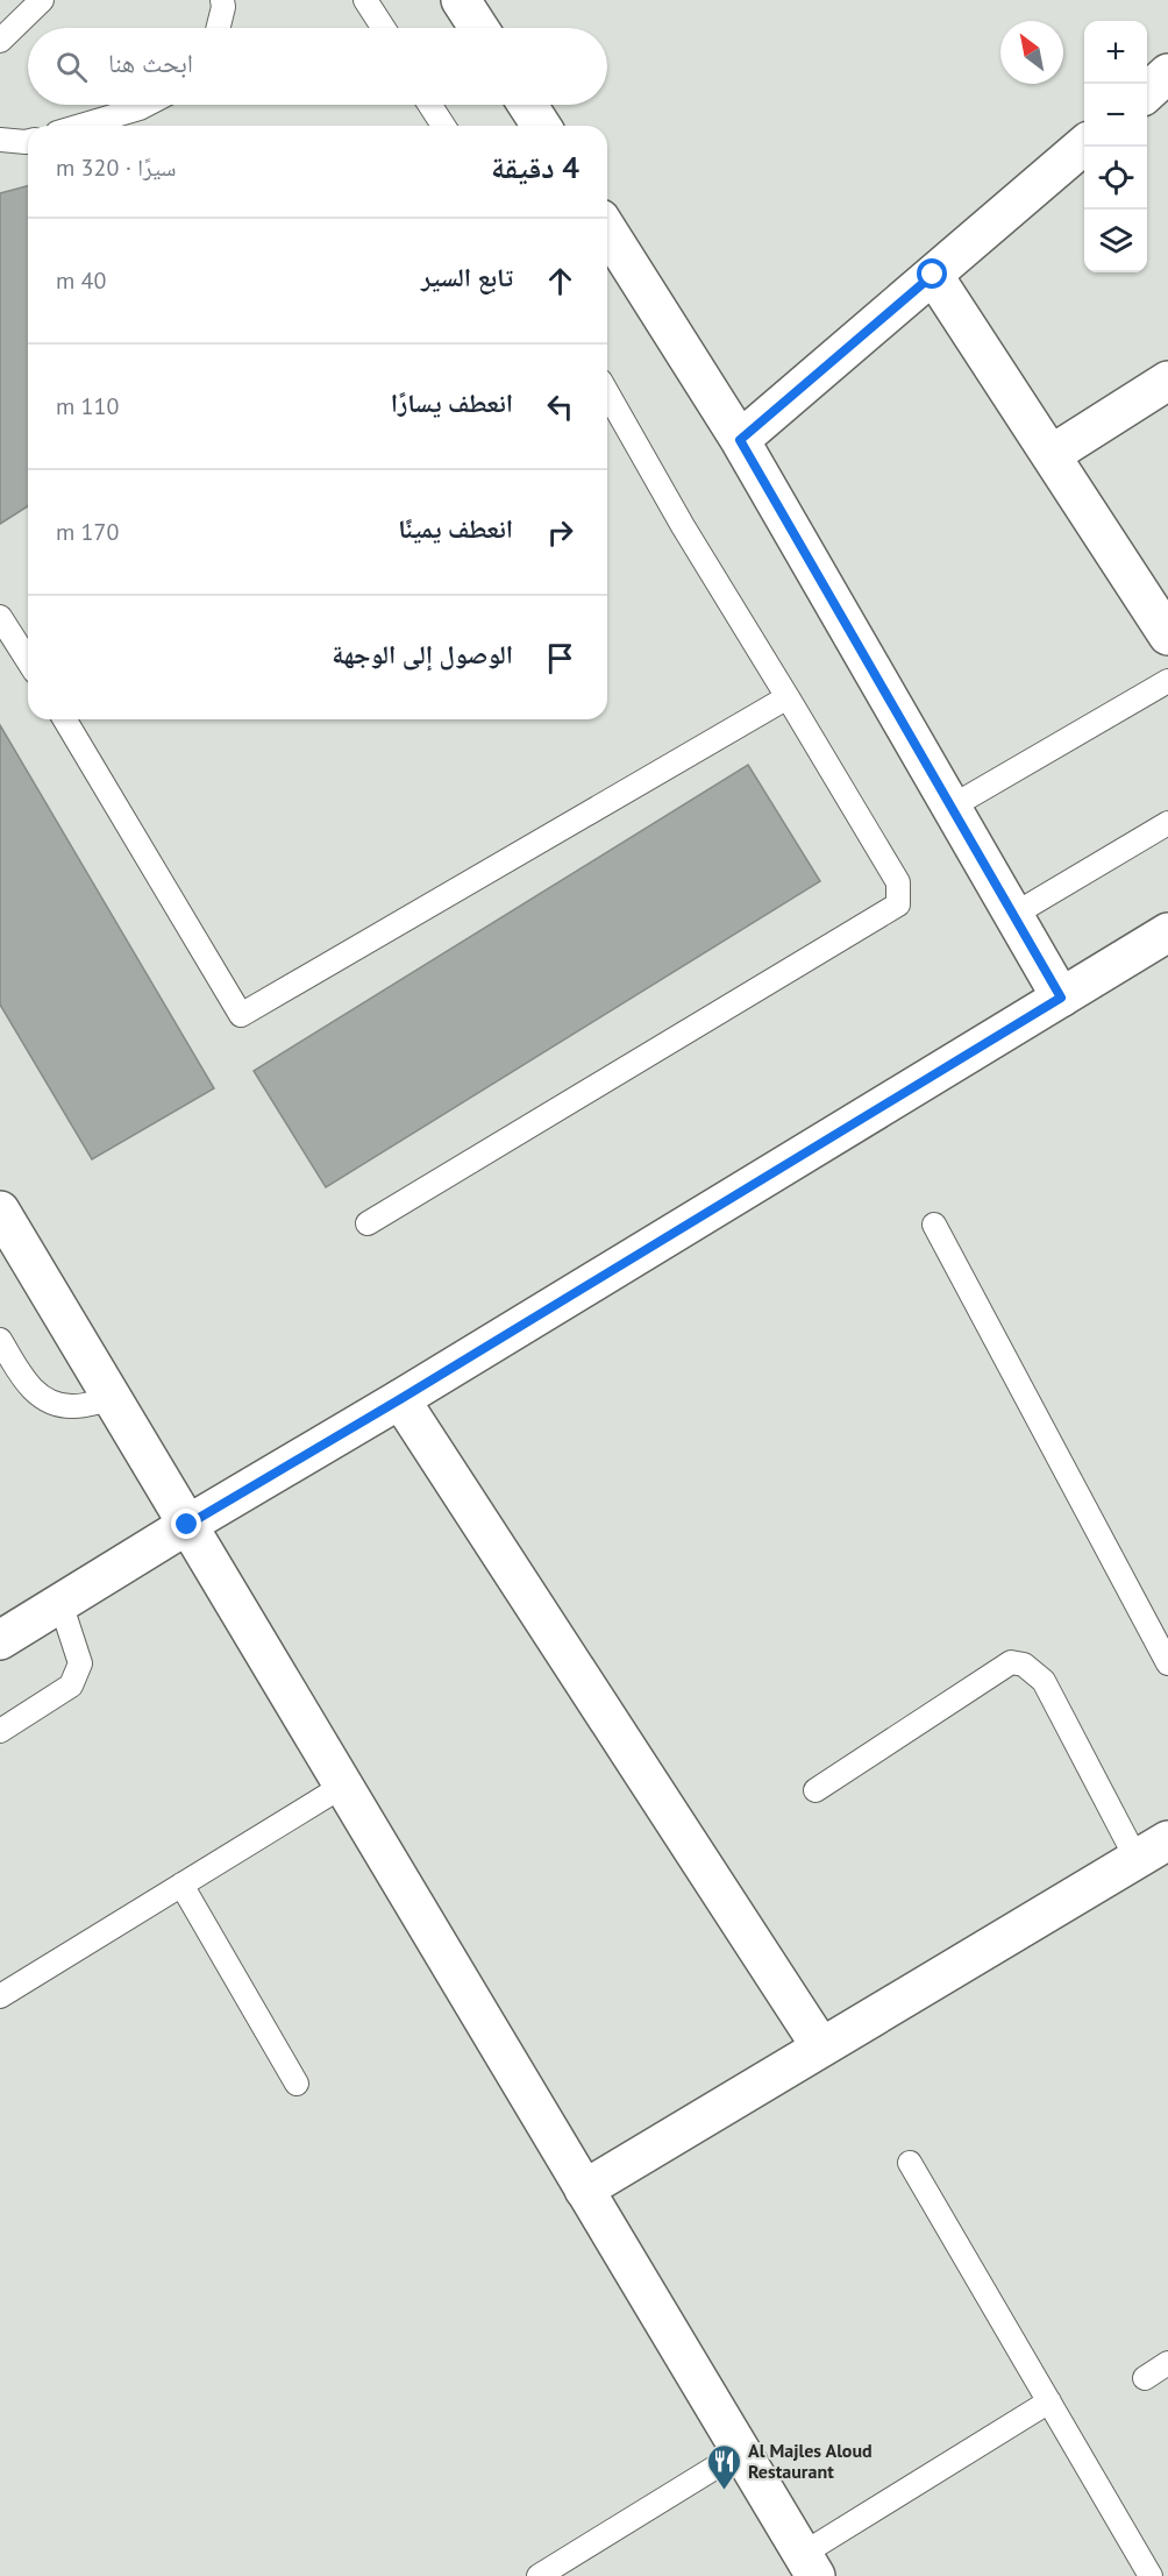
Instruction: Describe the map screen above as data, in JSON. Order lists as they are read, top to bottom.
{
  "places": {
    "restaurant": ["Al Majles Aloud Restaurant"]
  },
  "north": "top left",
  "page": {
    "map_buttons": ["+", "−"],
    "search": "ابحث هنا",
    "heading": ["4 دقيقة", "سيرًا · 320 m"],
    "list": [
      ["تابع السير", "40 m"],
      ["انعطف يسارًا", "110 m"],
      ["انعطف يمينًا", "170 m"],
      "الوصول إلى الوجهة"
    ]
  }
}
